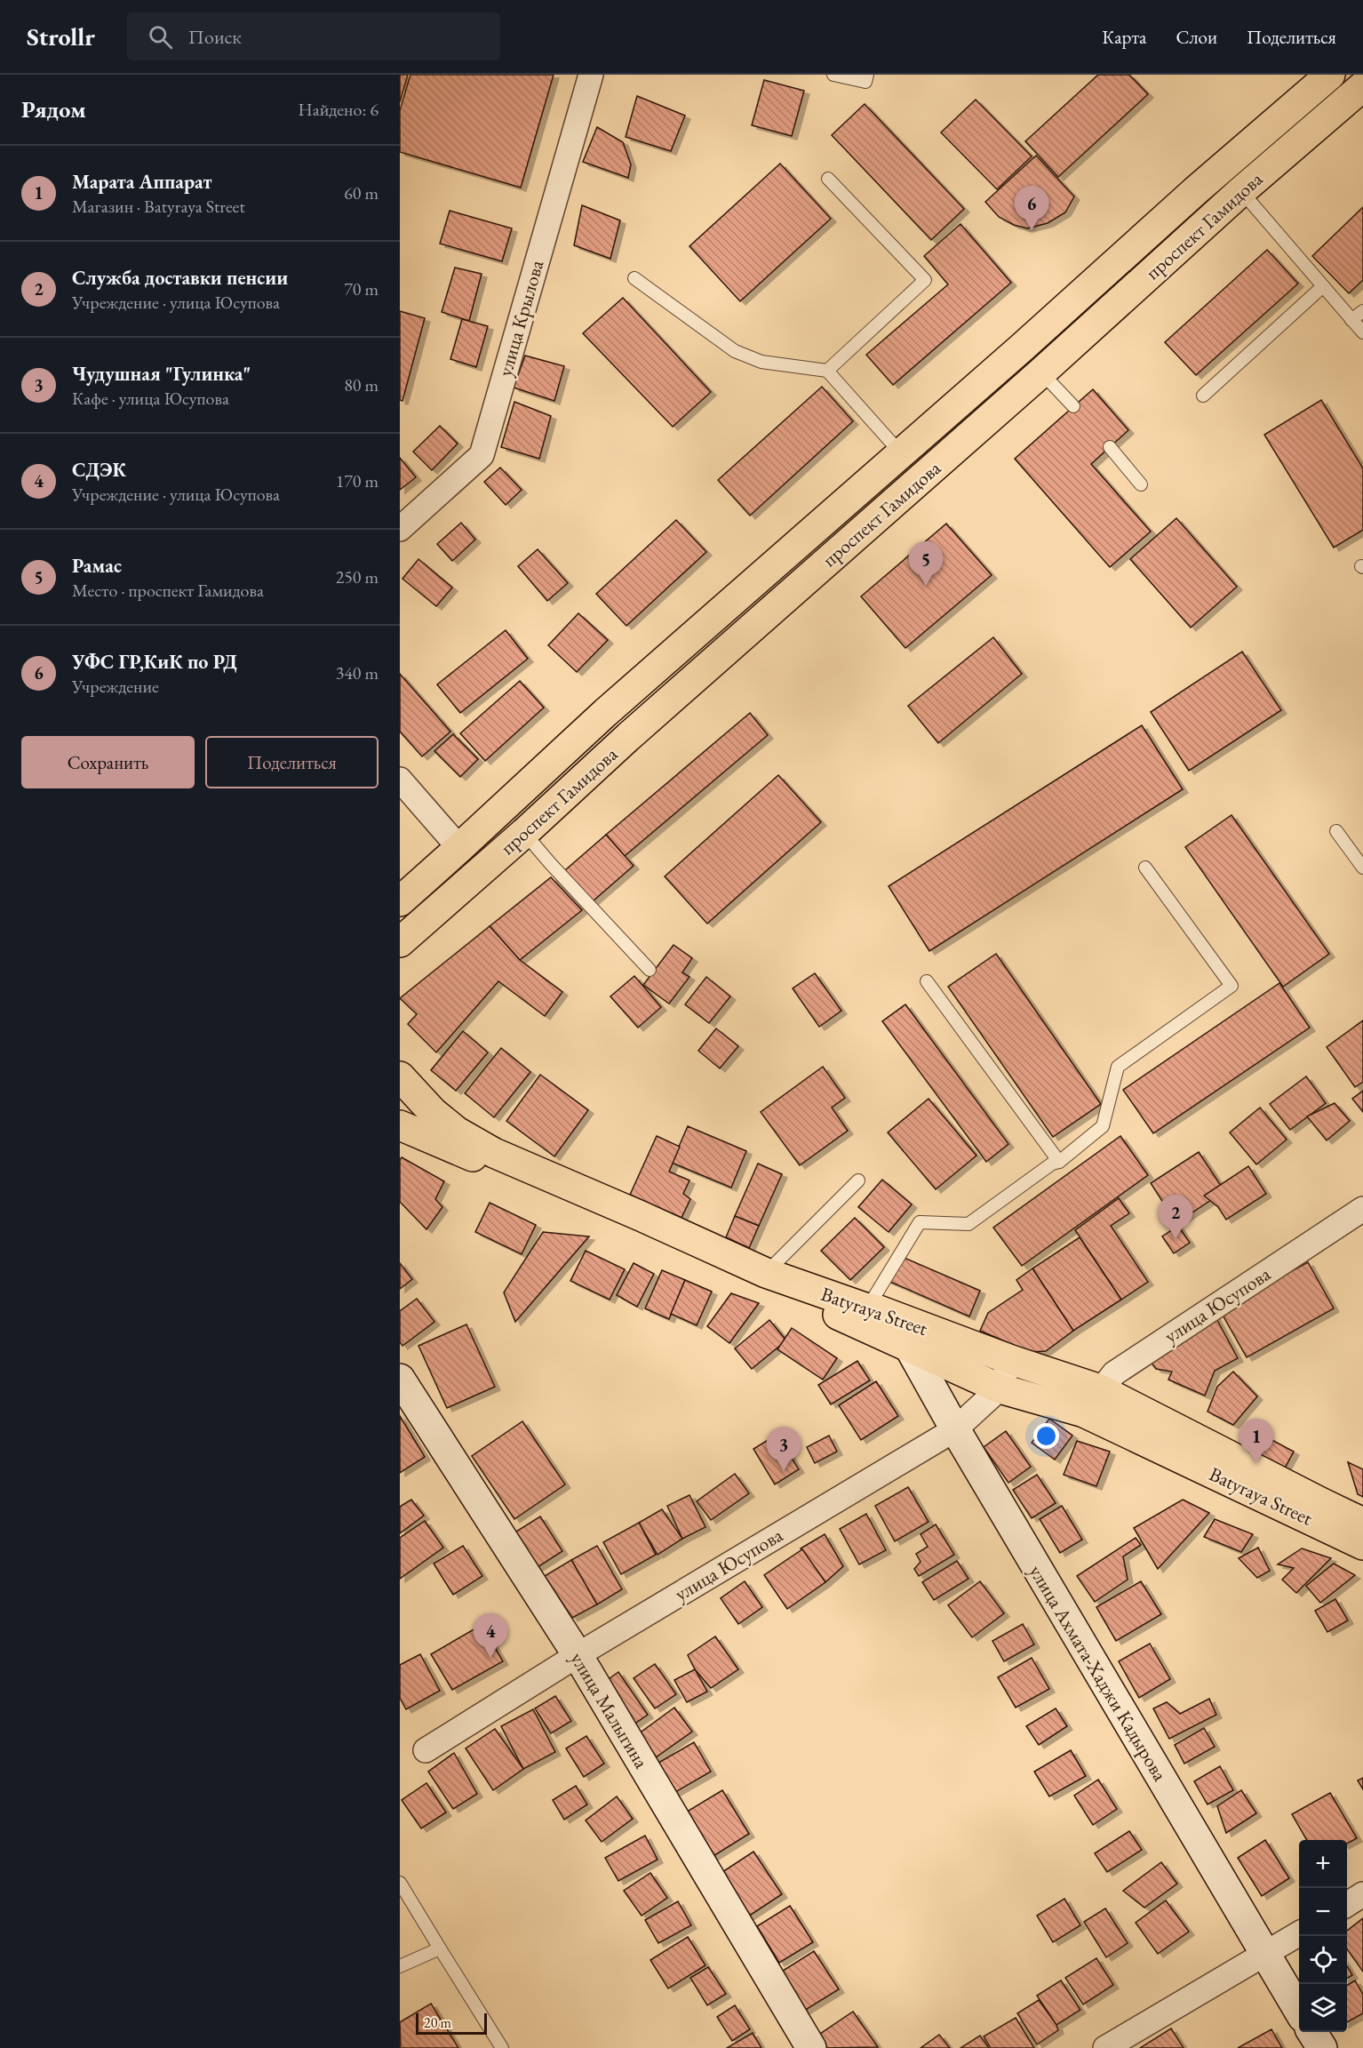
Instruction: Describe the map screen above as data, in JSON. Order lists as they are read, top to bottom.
{
  "streets": {
    "main road": [
      "проспект Гамидова",
      "Batyraya Street",
      "улица Ахмата-Хаджи Кадырова",
      "улица Малыгина"
    ],
    "street": ["улица Крылова", "улица Юсупова"]
  },
  "crossings": [
    ["улица Юсупова", "Batyraya Street"],
    ["улица Юсупова", "улица Ахмата-Хаджи Кадырова"],
    ["улица Юсупова", "улица Малыгина"],
    ["Batyraya Street", "улица Ахмата-Хаджи Кадырова"]
  ],
  "scale_bar": "20 m",
  "page": {
    "header": "Strollr",
    "search": "Поиск",
    "nav": ["Карта", "Слои", "Поделиться"],
    "heading": ["Рядом", "Найдено: 6"],
    "list": [
      {
        "mark": "1",
        "name": "Марата Аппарат",
        "note": "Магазин · Batyraya Street",
        "value": "60 m"
      },
      {
        "mark": "2",
        "name": "Служба доставки пенсии",
        "note": "Учреждение · улица Юсупова",
        "value": "70 m"
      },
      {
        "mark": "3",
        "name": "Чудушная \"Гулинка\"",
        "note": "Кафе · улица Юсупова",
        "value": "80 m"
      },
      {
        "mark": "4",
        "name": "СДЭК",
        "note": "Учреждение · улица Юсупова",
        "value": "170 m"
      },
      {
        "mark": "5",
        "name": "Рамас",
        "note": "Место · проспект Гамидова",
        "value": "250 m"
      },
      {
        "mark": "6",
        "name": "УФС ГР,КиК по РД",
        "note": "Учреждение",
        "value": "340 m"
      }
    ],
    "pins": [
      "6",
      "5",
      "2",
      "1",
      "3",
      "4"
    ],
    "buttons": ["Сохранить", "Поделиться"],
    "map_buttons": ["+", "−"],
    "scale": "20 m"
  }
}
